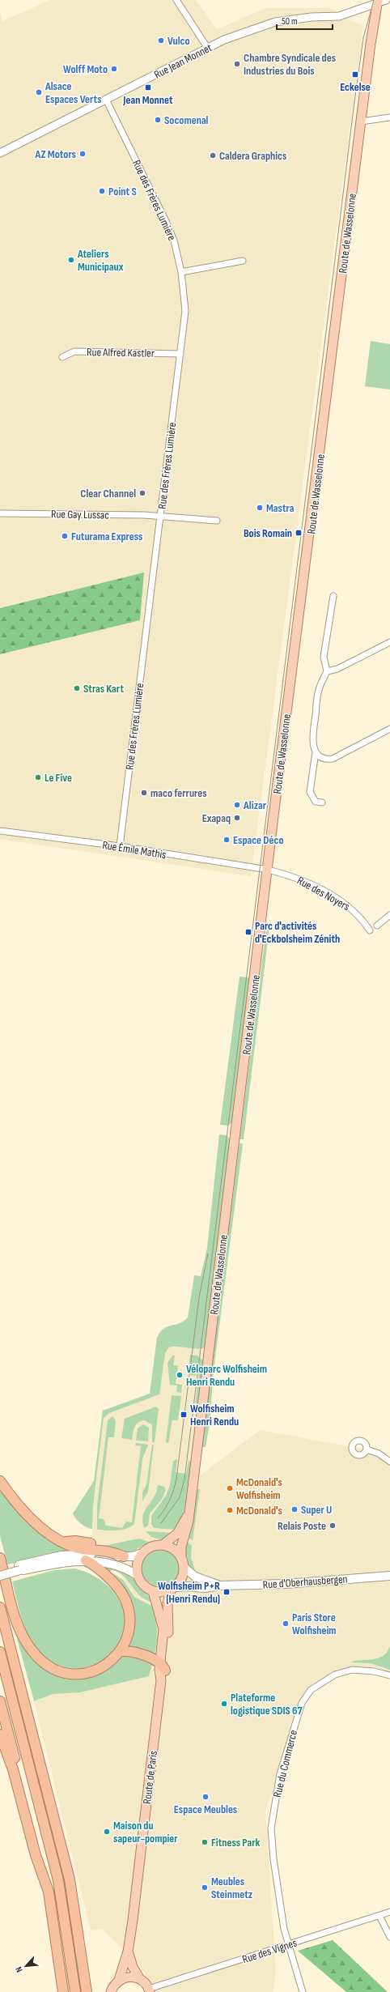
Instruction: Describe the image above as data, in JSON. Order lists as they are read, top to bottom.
{
  "streets": {
    "main road": ["Route de Wasselonne", "Rue d'Oberhausbergen", "Route de Paris"],
    "street": [
      "Rue Jean Monnet",
      "Rue des Frères Lumière",
      "Rue Alfred Kastler",
      "Rue Gay Lussac",
      "Rue Émile Mathis",
      "Rue des Noyers",
      "Rue du Commerce",
      "Rue des Vignes"
    ]
  },
  "crossings": [
    ["Rue Jean Monnet", "Rue des Frères Lumière"],
    ["Rue Jean Monnet", "Route de Wasselonne"],
    ["Rue des Frères Lumière", "Rue Alfred Kastler"],
    ["Rue des Frères Lumière", "Rue Gay Lussac"],
    ["Rue des Frères Lumière", "Rue Émile Mathis"],
    ["Route de Wasselonne", "Rue Émile Mathis"],
    ["Route de Wasselonne", "Rue des Noyers"],
    ["Route de Wasselonne", "Rue d'Oberhausbergen"],
    ["Route de Wasselonne", "Route de Paris"],
    ["Rue Émile Mathis", "Rue des Noyers"],
    ["Rue d'Oberhausbergen", "Route de Paris"],
    ["Rue du Commerce", "Rue des Vignes"],
    ["Route de Paris", "Rue des Vignes"]
  ],
  "places": {
    "other": [
      "Vulco",
      "Chambre Syndicale des Industries du Bois",
      "Wolff Moto",
      "Alsace Espaces Verts",
      "Socomenal",
      "AZ Motors",
      "Caldera Graphics",
      "Point S",
      "Ateliers Municipaux",
      "Clear Channel",
      "Mastra",
      "Futurama Express",
      "Stras Kart",
      "Le Five",
      "maco ferrures",
      "Alizar",
      "Exapaq",
      "Espace Déco",
      "Véloparc Wolfisheim Henri Rendu",
      "McDonald's Wolfisheim",
      "Super U",
      "McDonald's",
      "Relais Poste",
      "Paris Store Wolfisheim",
      "Plateforme logistique SDIS 67",
      "Espace Meubles",
      "Maison du sapeur-pompier",
      "Fitness Park",
      "Meubles Steinmetz"
    ],
    "transit": [
      "Eckelse",
      "Jean Monnet",
      "Bois Romain",
      "Parc d'activités d'Eckbolsheim Zénith",
      "Wolfisheim Henri Rendu",
      "Wolfisheim P+R (Henri Rendu)"
    ]
  },
  "scale_bar": "50 m",
  "north": "bottom left"
}
